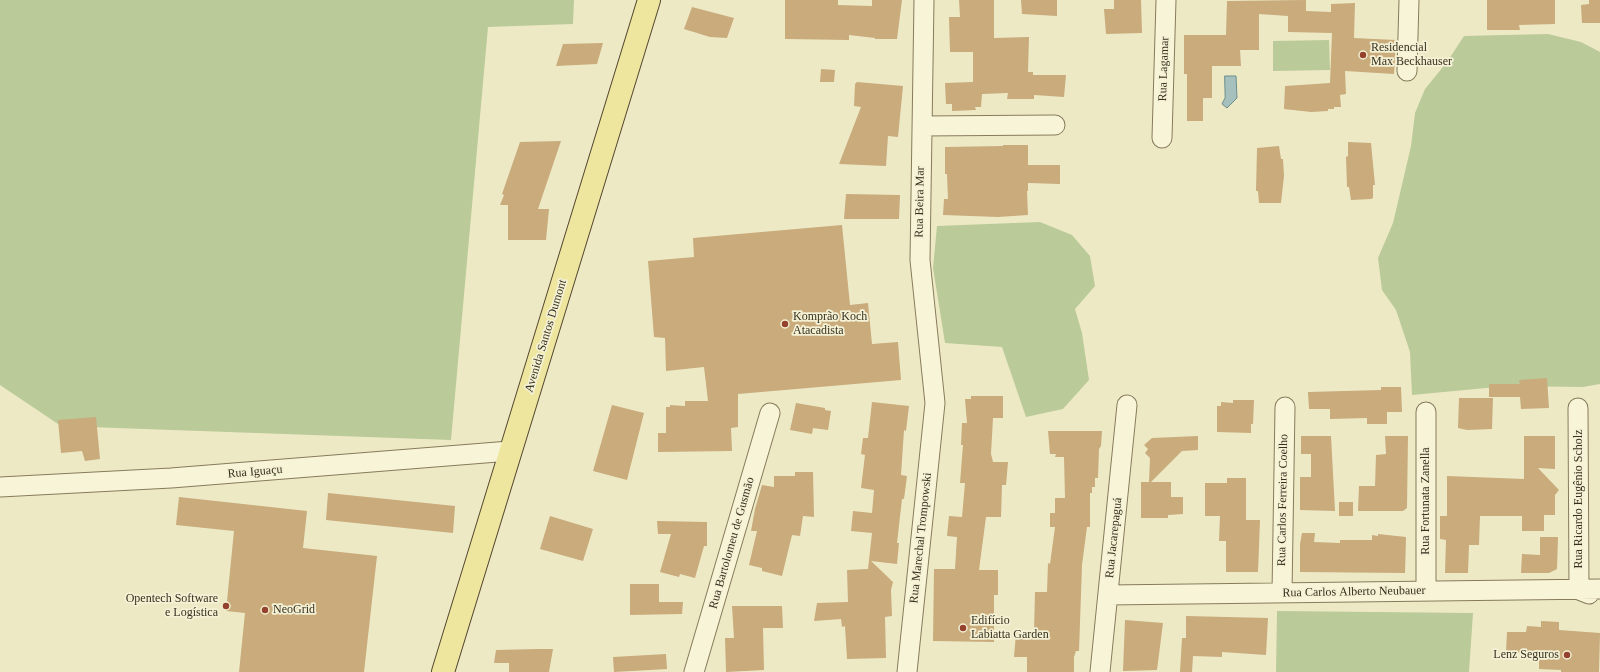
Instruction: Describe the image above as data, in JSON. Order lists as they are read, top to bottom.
{
  "streets": {
    "main road": ["Avenida Santos Dumont"],
    "street": [
      "Rua Lagamar",
      "Rua Beira Mar",
      "Rua Iguaçu",
      "Rua Ricardo Eugênio Scholz",
      "Rua Carlos Ferreira Coelho",
      "Rua Fortunata Zanella",
      "Rua Marechal Trompowski",
      "Rua Jacarepaguá",
      "Rua Bartolomeu de Gusmão",
      "Rua Carlos Alberto Neubauer"
    ]
  },
  "crossings": [
    ["Rua Beira Mar", "Rua Marechal Trompowski"],
    ["Avenida Santos Dumont", "Rua Iguaçu"],
    ["Rua Ricardo Eugênio Scholz", "Rua Carlos Alberto Neubauer"],
    ["Rua Carlos Ferreira Coelho", "Rua Carlos Alberto Neubauer"],
    ["Rua Fortunata Zanella", "Rua Carlos Alberto Neubauer"],
    ["Rua Jacarepaguá", "Rua Carlos Alberto Neubauer"]
  ],
  "places": [
    "Residencial Max Beckhauser",
    "Komprão Koch Atacadista",
    "Opentech Software e Logística",
    "NeoGrid",
    "Edifício Labiatta Garden",
    "Lenz Seguros"
  ]
}
